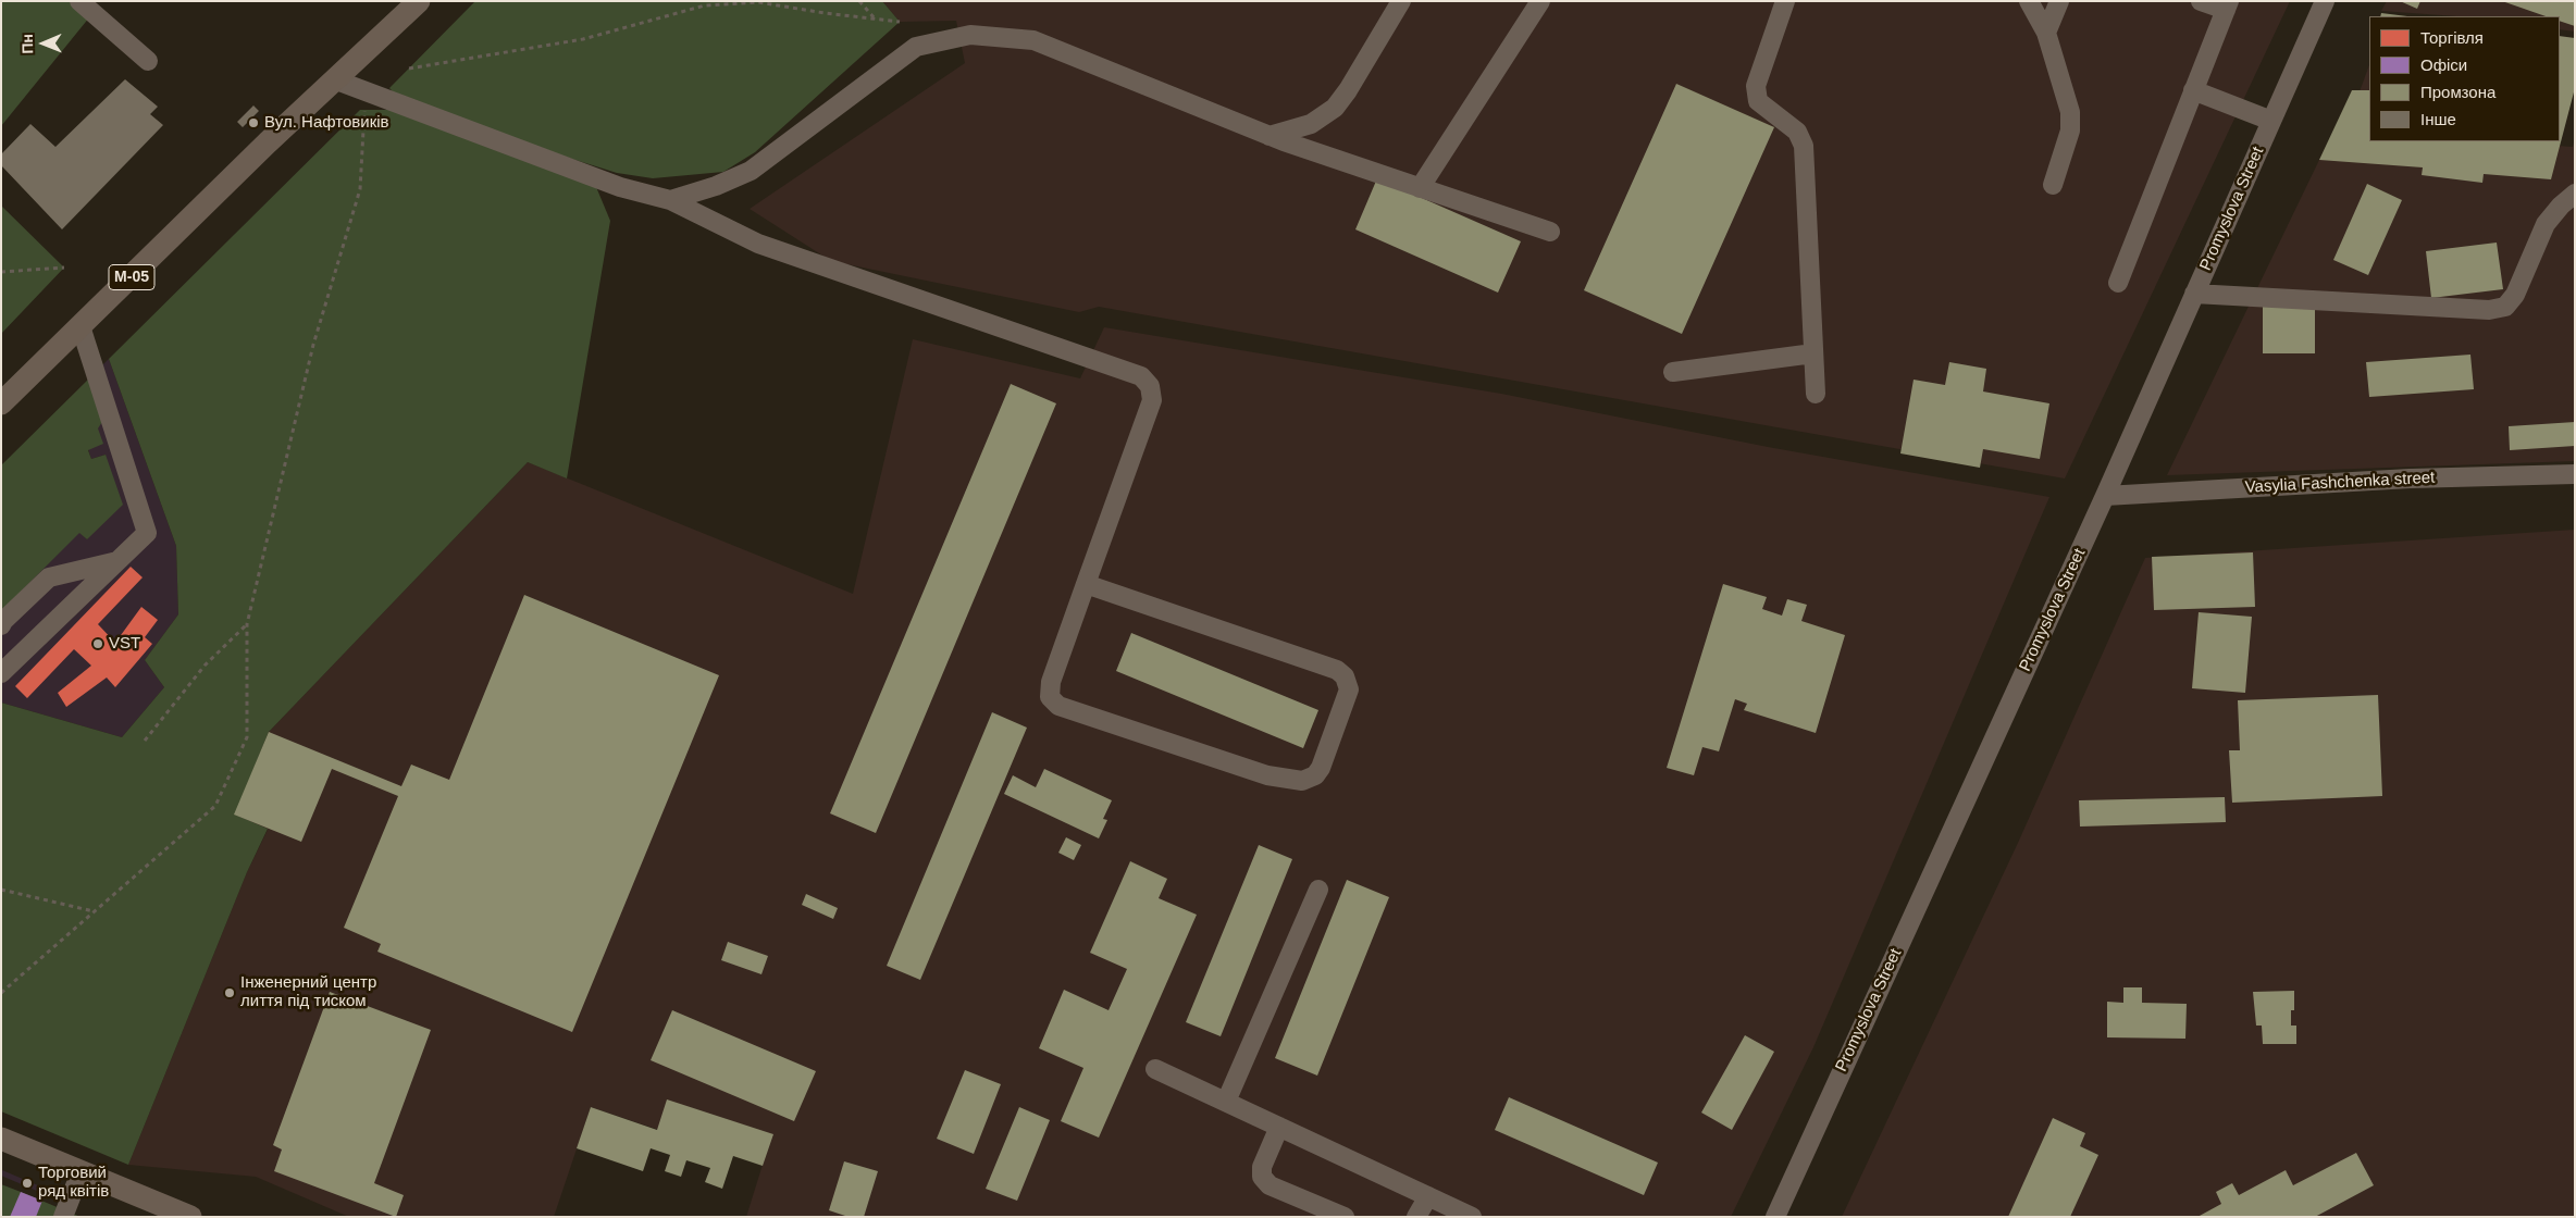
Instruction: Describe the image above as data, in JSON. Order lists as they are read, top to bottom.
{
  "streets": {
    "main road": ["М-05"],
    "street": ["Promyslova Street", "Vasylia Fashchenka street"]
  },
  "crossings": [
    ["Promyslova Street", "Vasylia Fashchenka street"]
  ],
  "places": [
    "Вул. Нафтовиків",
    "VST",
    "Інженерний центр лиття під тиском",
    "Торговий ряд квітів"
  ],
  "legend": [
    "Торгівля",
    "Офіси",
    "Промзона",
    "Інше"
  ],
  "north": "left"
}
